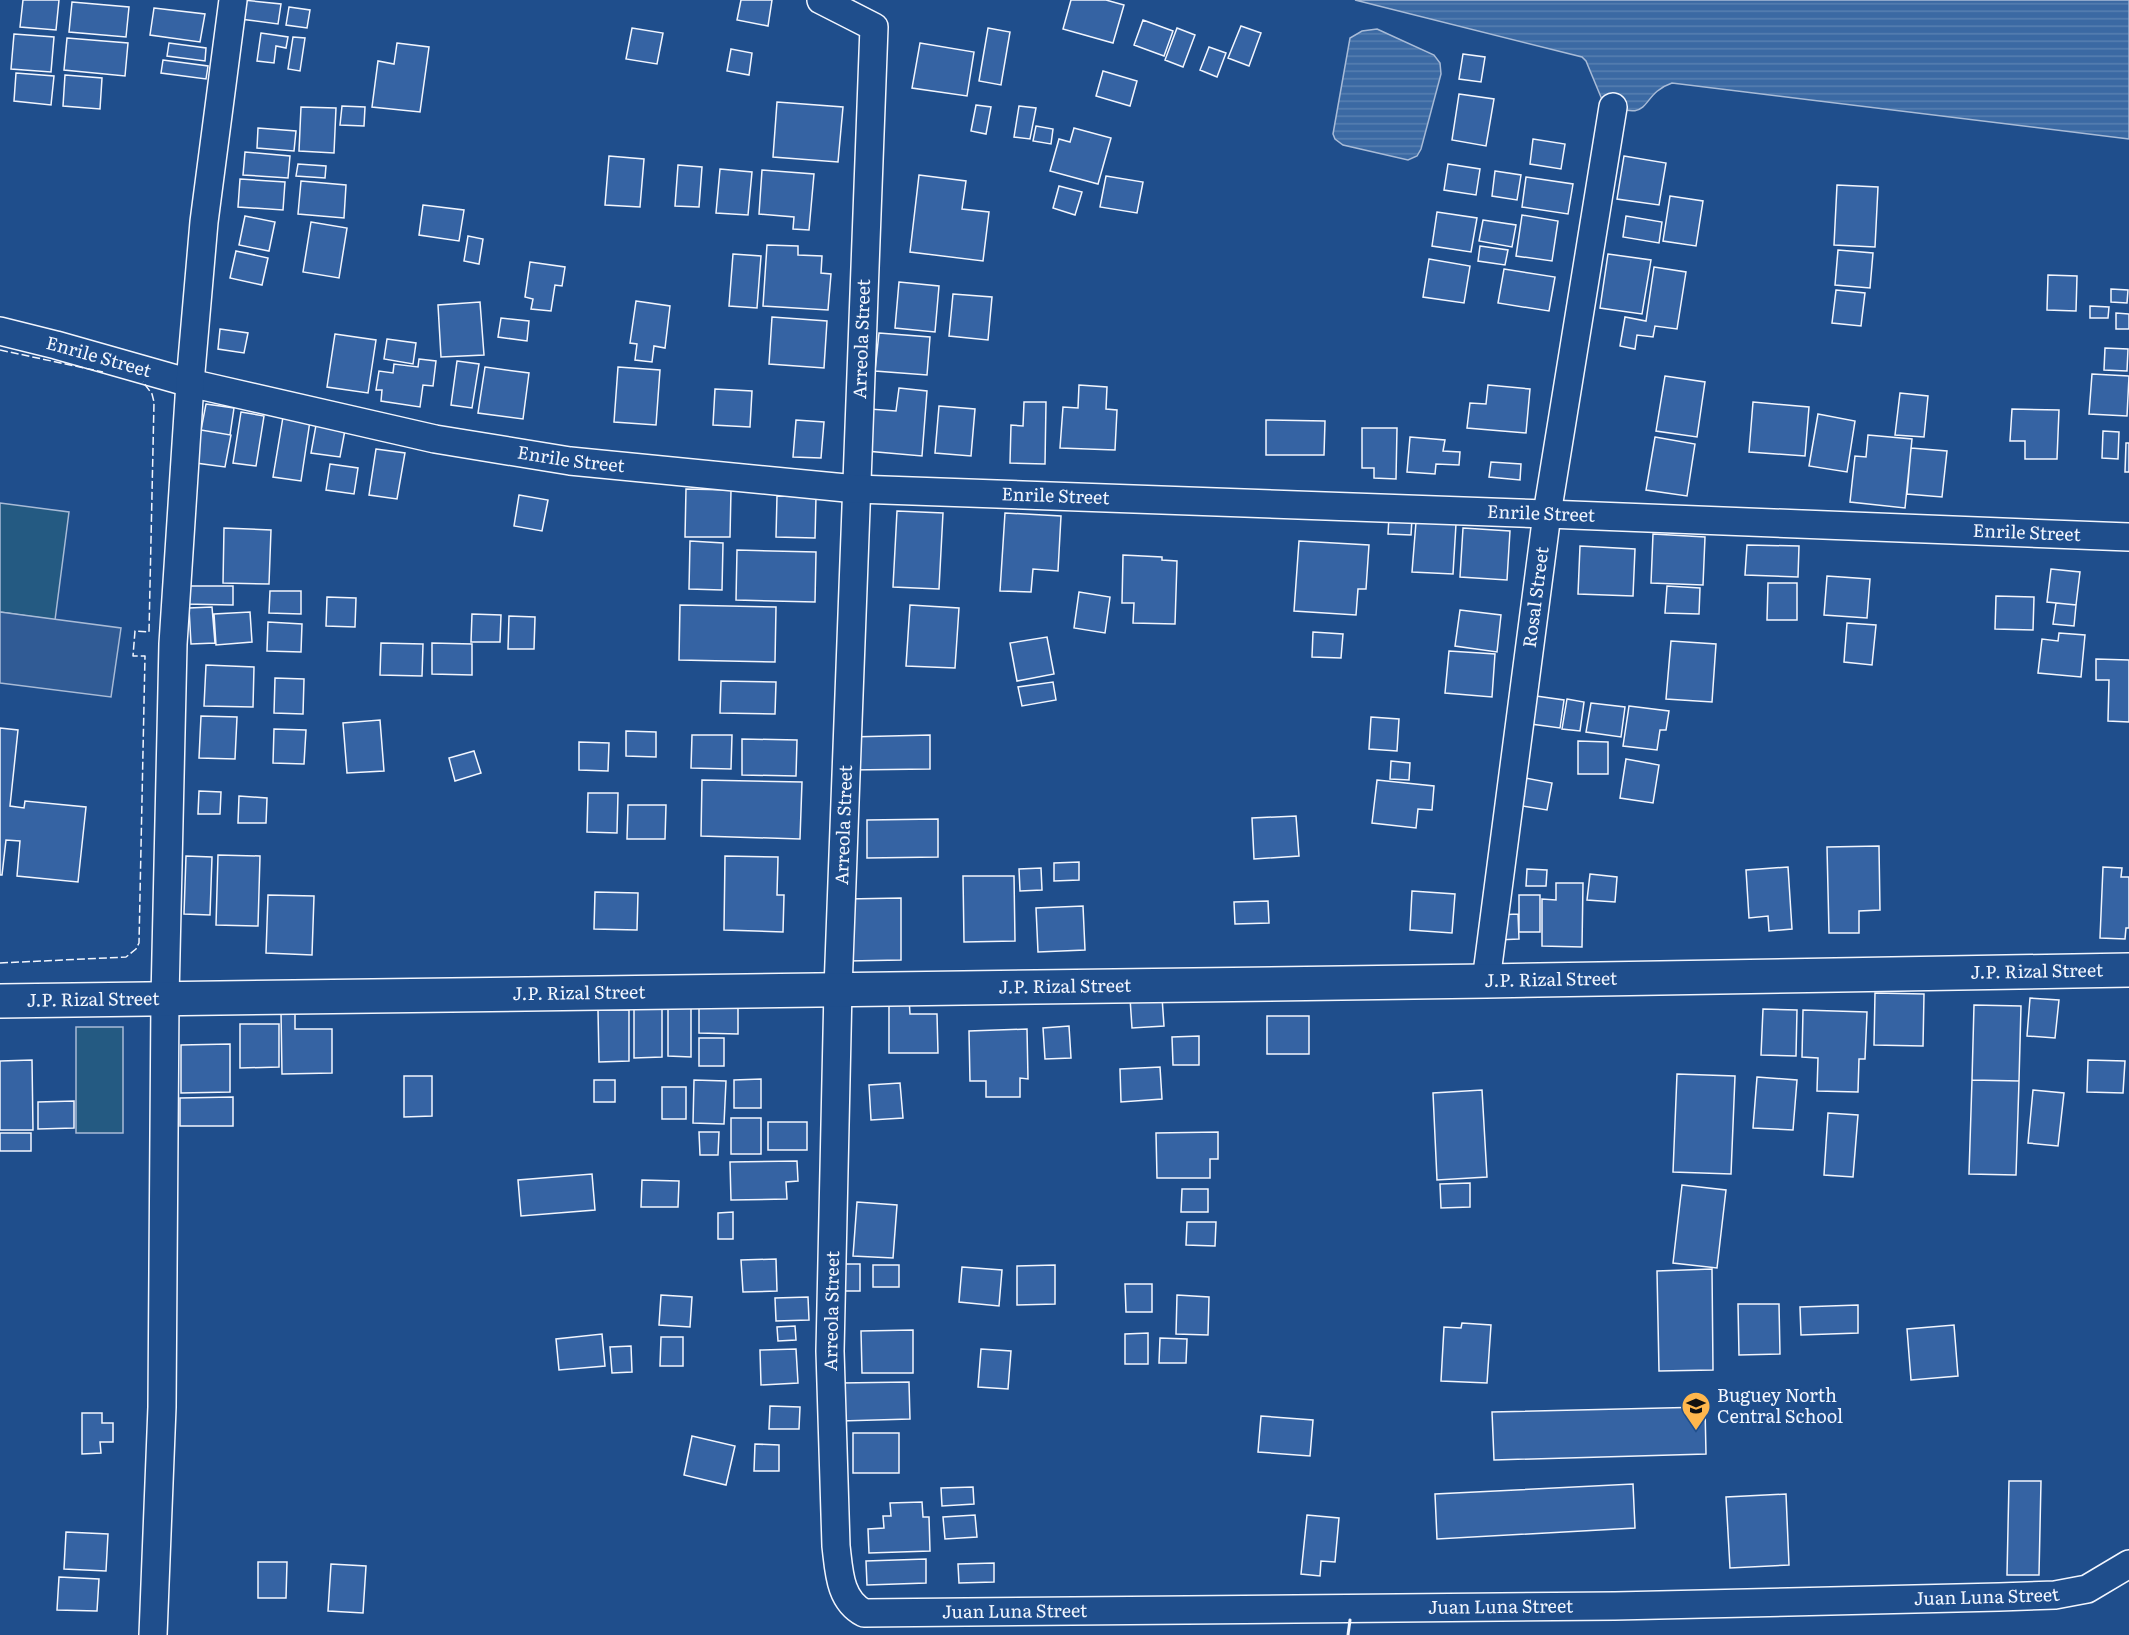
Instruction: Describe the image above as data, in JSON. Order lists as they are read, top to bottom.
{
  "streets": {
    "street": [
      "Arreola Street",
      "Enrile Street",
      "Rosal Street",
      "J.P. Rizal Street",
      "Juan Luna Street"
    ]
  },
  "crossings": [
    ["Arreola Street", "Enrile Street"],
    ["Arreola Street", "J.P. Rizal Street"],
    ["Arreola Street", "Juan Luna Street"],
    ["Enrile Street", "Rosal Street"],
    ["Rosal Street", "J.P. Rizal Street"]
  ],
  "places": {
    "school or university": ["Buguey North Central School"]
  }
}
